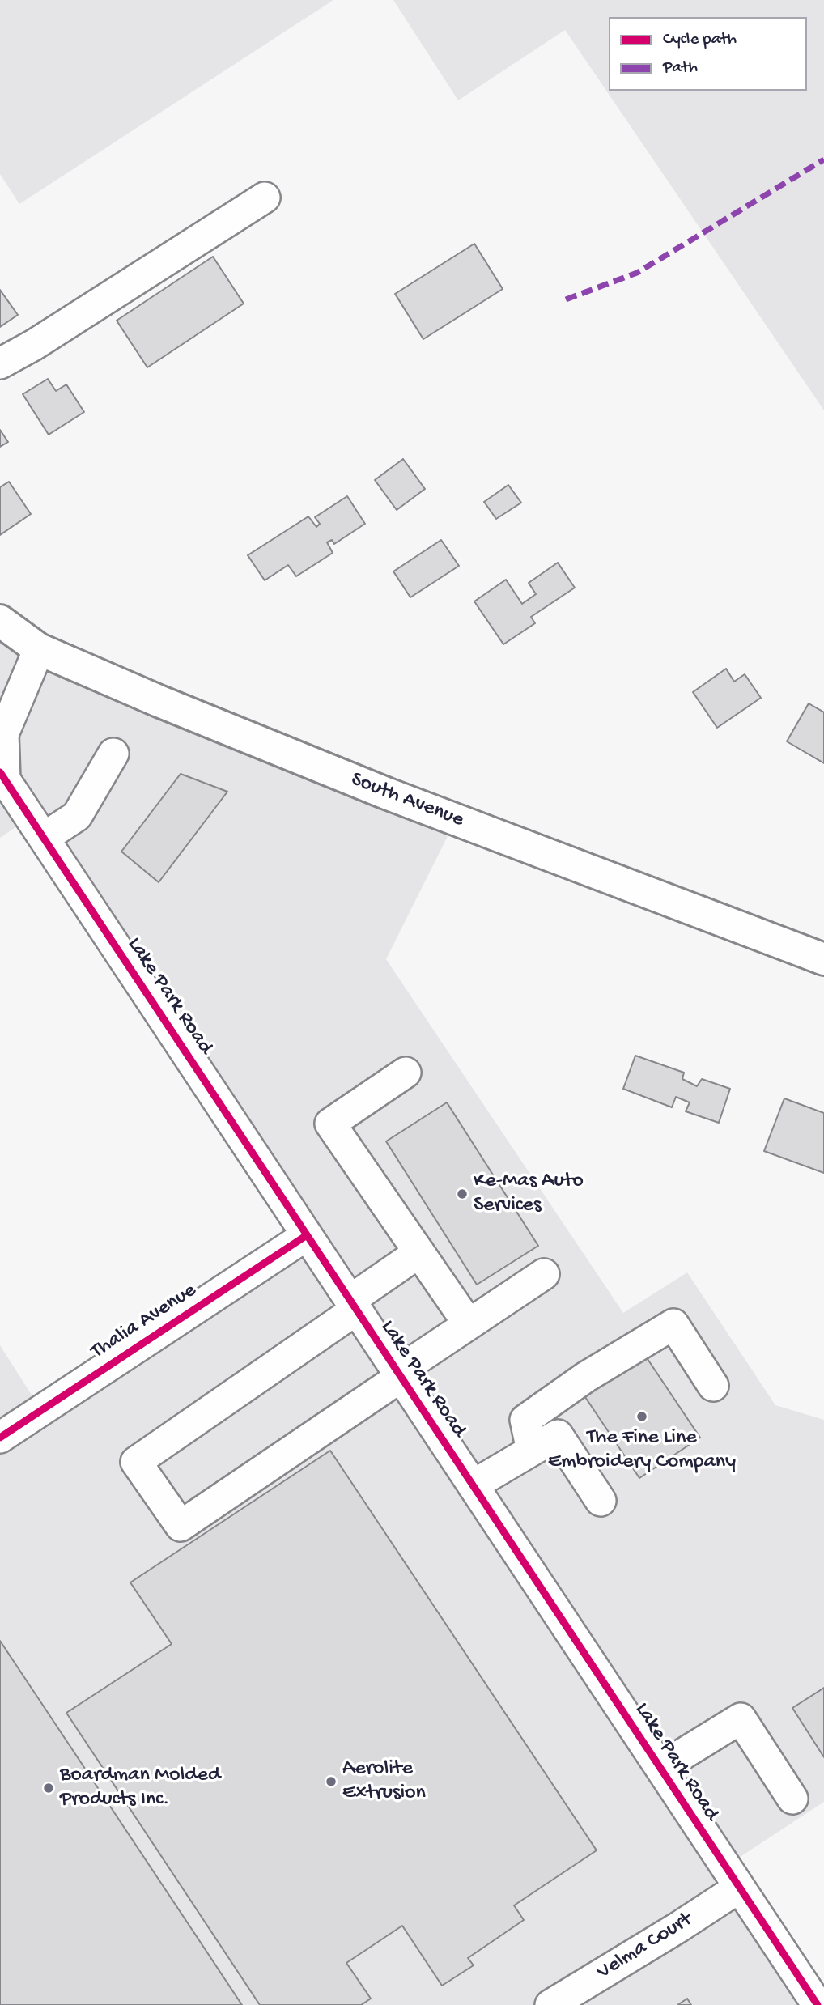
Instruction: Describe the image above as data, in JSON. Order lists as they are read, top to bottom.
{
  "streets": {
    "main road": ["South Avenue"],
    "street": ["Lake Park Road", "Thalia Avenue", "Velma Court"]
  },
  "crossings": [
    ["Lake Park Road", "Thalia Avenue"],
    ["Lake Park Road", "Velma Court"]
  ],
  "places": [
    "Ke-Mas Auto Services",
    "The Fine Line Embroidery Company",
    "Aerolite Extrusion",
    "Boardman Molded Products Inc."
  ],
  "legend": ["Cycle path", "Path"]
}
